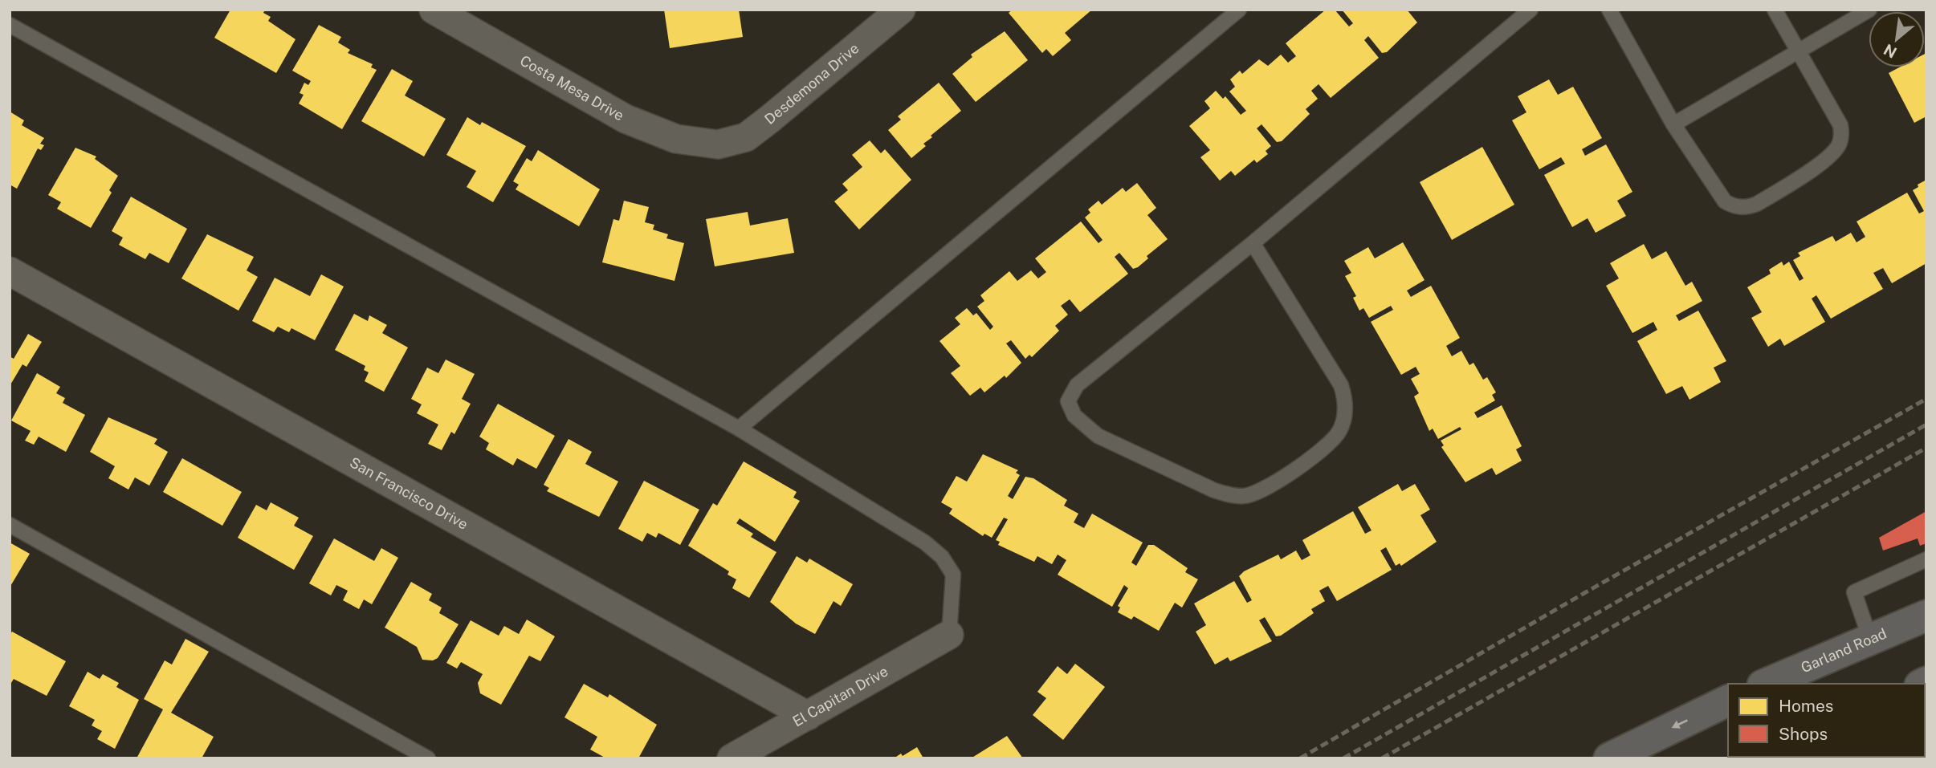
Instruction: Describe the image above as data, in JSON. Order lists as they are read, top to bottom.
{
  "streets": {
    "main road": ["Garland Road"],
    "street": [
      "Desdemona Drive",
      "Costa Mesa Drive",
      "San Francisco Drive",
      "El Capitan Drive"
    ]
  },
  "crossings": [
    ["Desdemona Drive", "Costa Mesa Drive"],
    ["San Francisco Drive", "El Capitan Drive"]
  ],
  "legend": ["Homes", "Shops"],
  "north": "bottom left"
}
